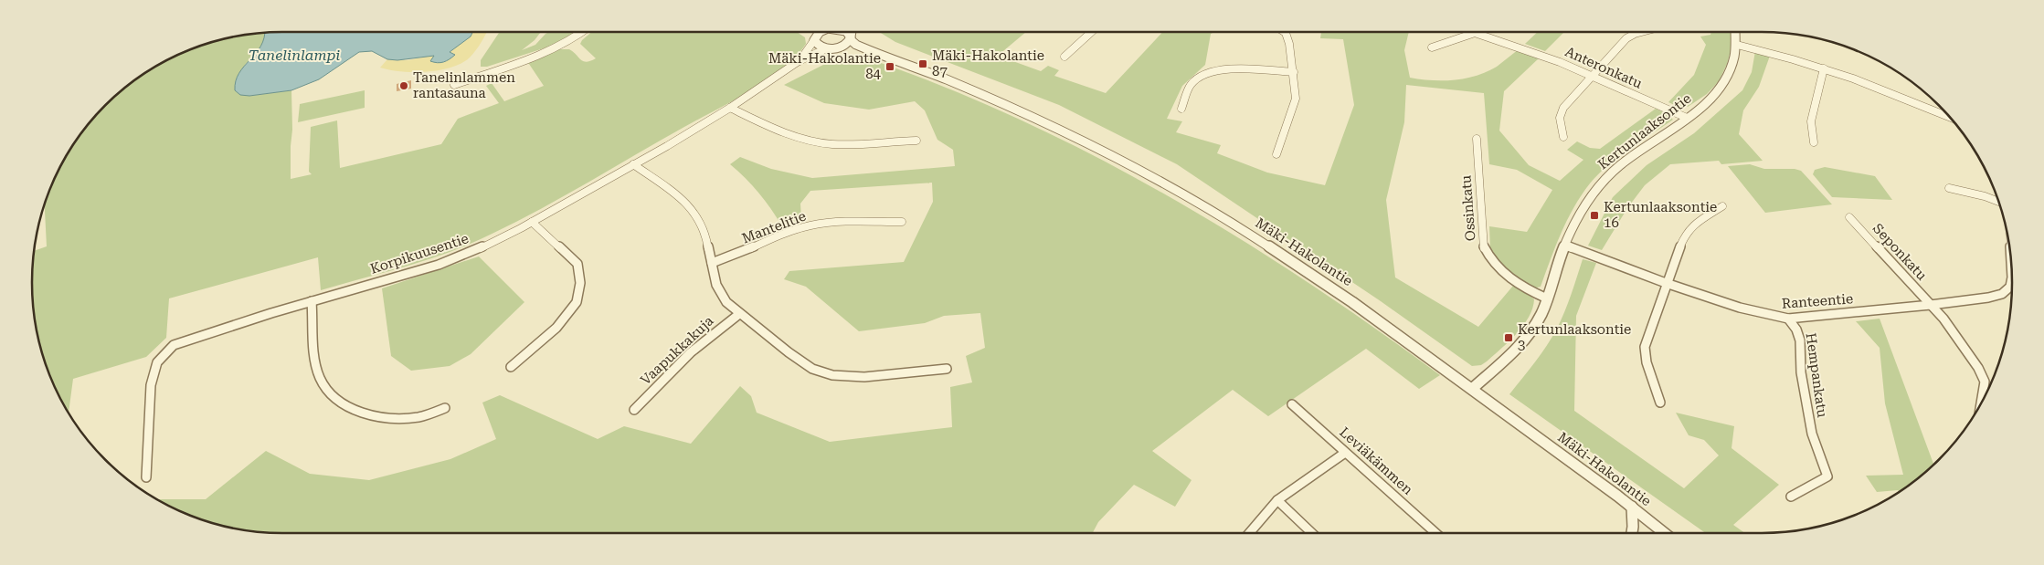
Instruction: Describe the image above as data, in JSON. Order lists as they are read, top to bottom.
{
  "streets": {
    "street": [
      "Anteronkatu",
      "Kertunlaaksontie",
      "Ossinkatu",
      "Mantelitie",
      "Mäki-Hakolantie",
      "Seponkatu",
      "Korpikuusentie",
      "Ranteentie",
      "Vaapukkakuja",
      "Hempankatu",
      "Leviäkämmen"
    ]
  },
  "crossings": [
    ["Anteronkatu", "Kertunlaaksontie"],
    ["Kertunlaaksontie", "Ossinkatu"],
    ["Kertunlaaksontie", "Mäki-Hakolantie"],
    ["Kertunlaaksontie", "Ranteentie"],
    ["Mäki-Hakolantie", "Korpikuusentie"],
    ["Seponkatu", "Ranteentie"],
    ["Ranteentie", "Hempankatu"]
  ],
  "water": ["Tanelinlampi"],
  "places": {
    "transit": [
      "Mäki-Hakolantie 87",
      "Mäki-Hakolantie 84",
      "Kertunlaaksontie 16",
      "Kertunlaaksontie 3"
    ],
    "other": ["Tanelinlammen rantasauna"]
  }
}
